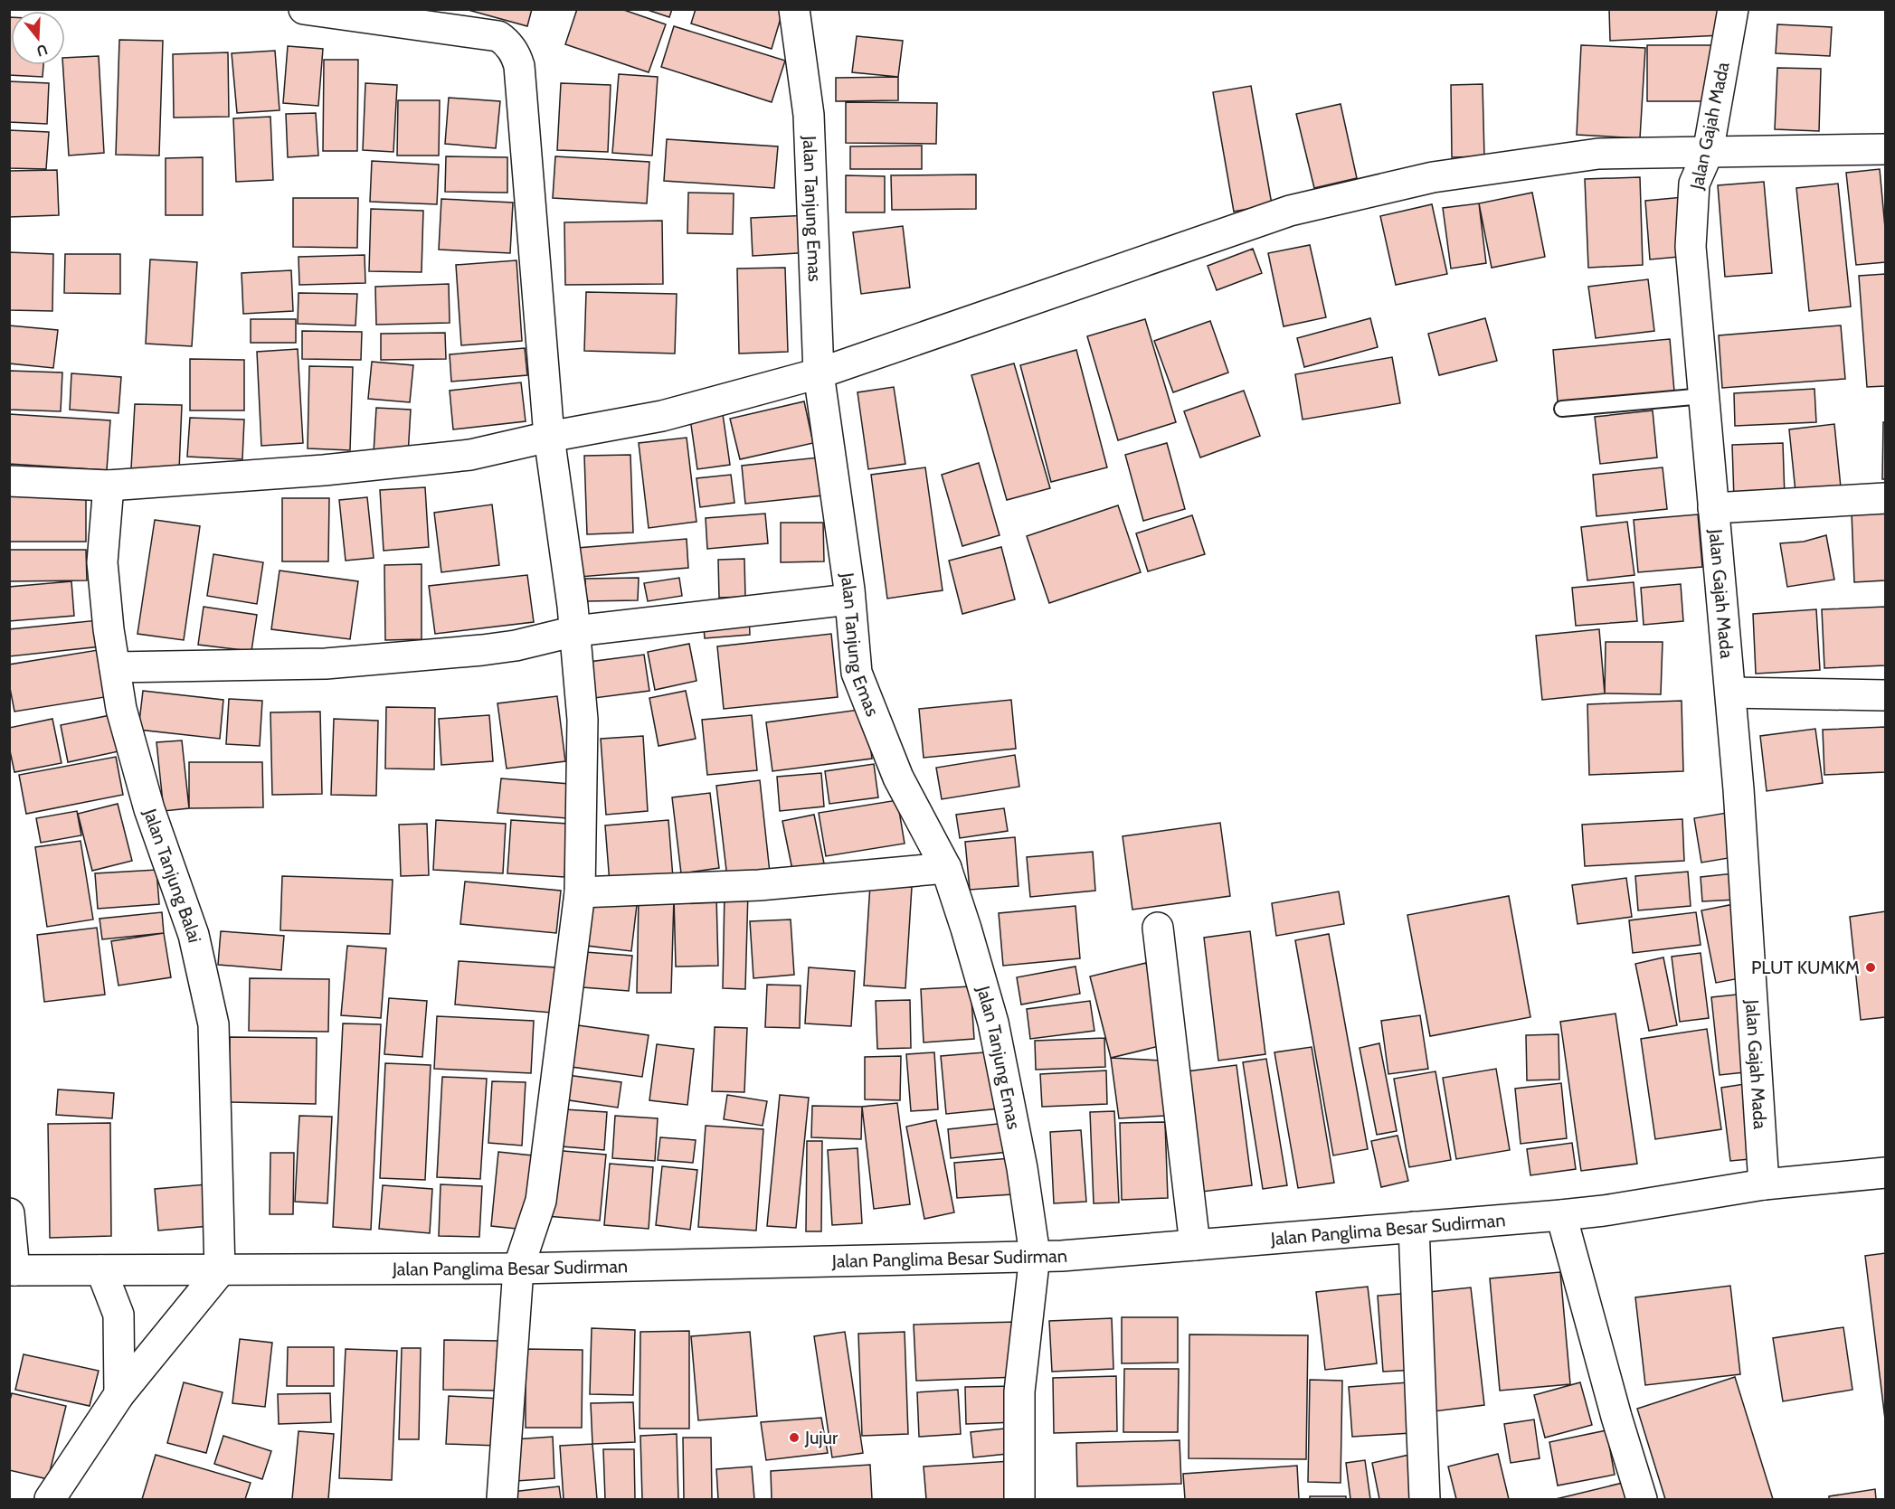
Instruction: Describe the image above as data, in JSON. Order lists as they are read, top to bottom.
{
  "streets": {
    "main road": [
      "Jalan Gajah Mada",
      "Jalan Tanjung Emas",
      "Jalan Tanjung Balai",
      "Jalan Panglima Besar Sudirman"
    ]
  },
  "crossings": [
    ["Jalan Gajah Mada", "Jalan Panglima Besar Sudirman"],
    ["Jalan Tanjung Emas", "Jalan Panglima Besar Sudirman"],
    ["Jalan Tanjung Balai", "Jalan Panglima Besar Sudirman"]
  ],
  "places": ["PLUT KUMKM", "Jujur"],
  "north": "bottom"
}
